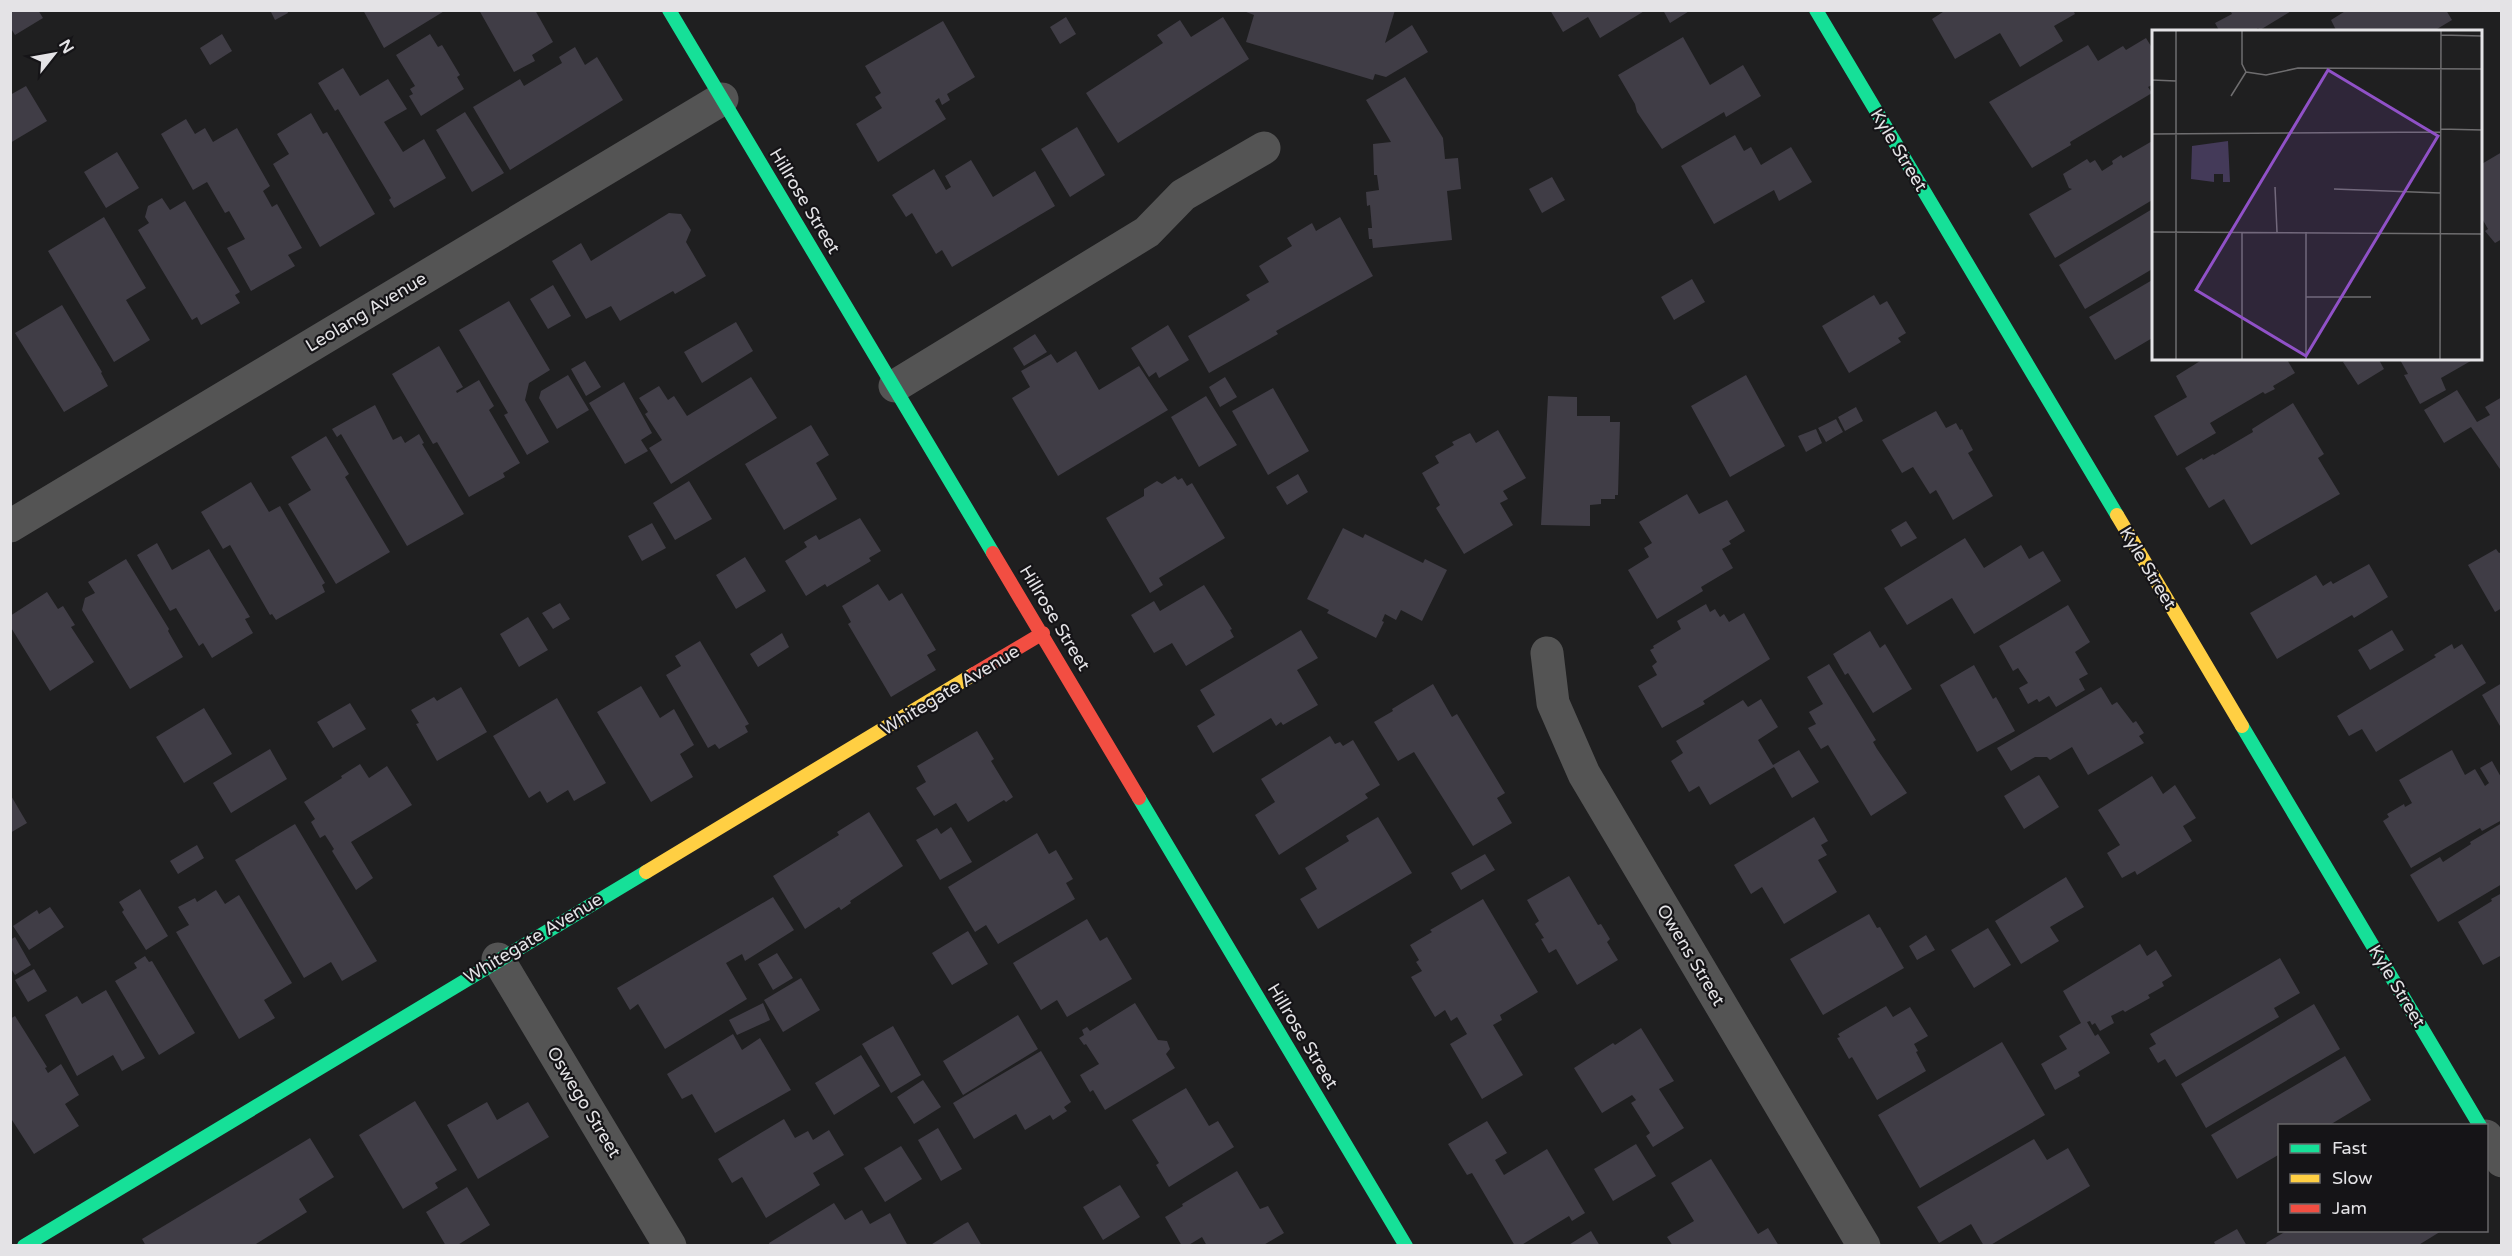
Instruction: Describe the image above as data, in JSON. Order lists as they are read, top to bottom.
{
  "streets": {
    "street": [
      "Kyle Street",
      "Hillrose Street",
      "Leolang Avenue",
      "Whitegate Avenue",
      "Owens Street",
      "Oswego Street"
    ]
  },
  "crossings": [
    ["Hillrose Street", "Leolang Avenue"],
    ["Hillrose Street", "Whitegate Avenue"],
    ["Whitegate Avenue", "Oswego Street"]
  ],
  "legend": ["Fast", "Slow", "Jam"],
  "north": "top right"
}
